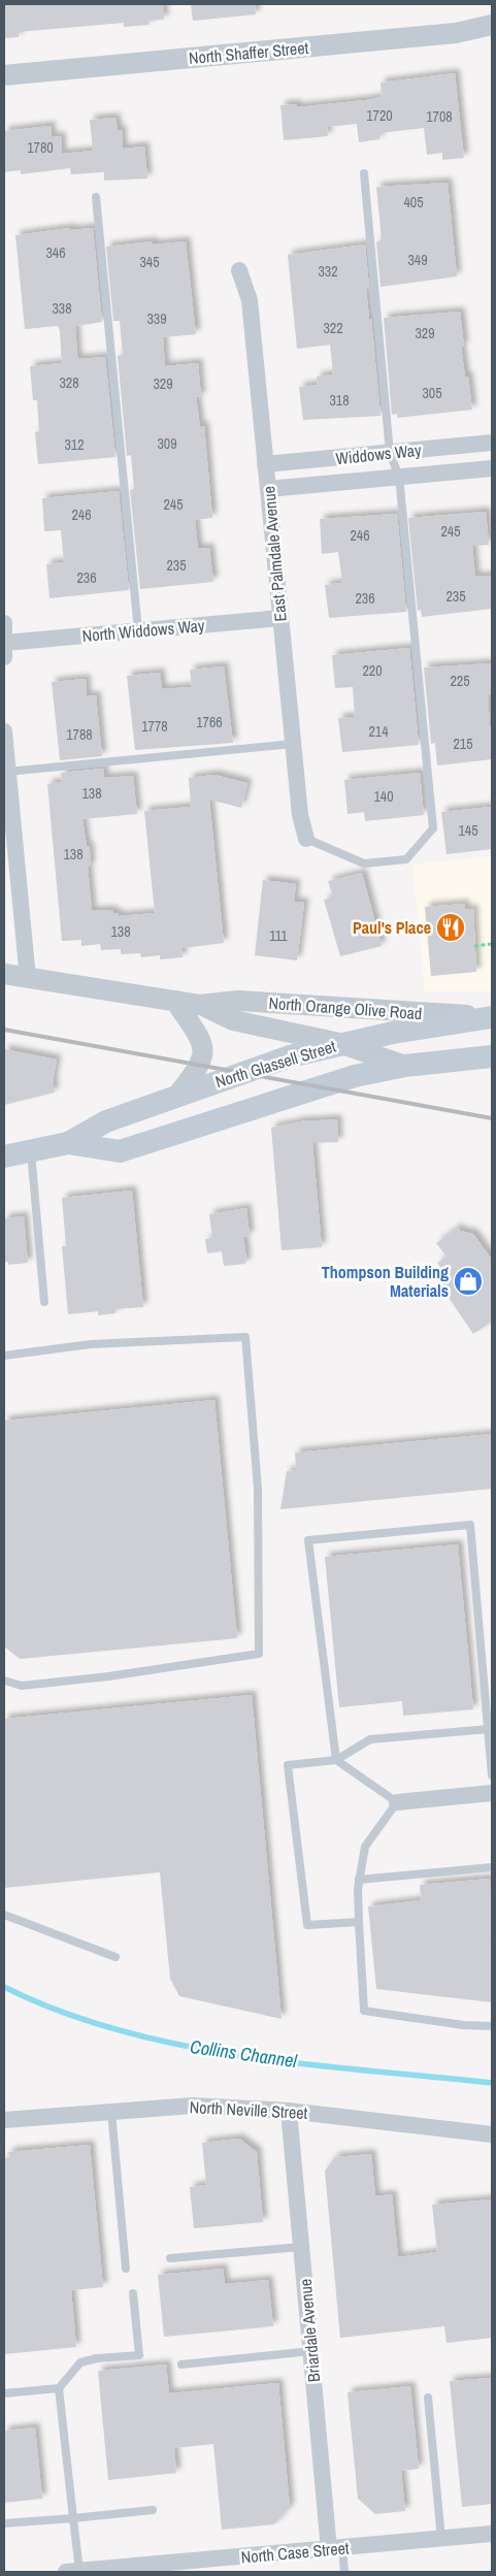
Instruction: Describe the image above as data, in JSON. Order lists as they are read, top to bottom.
{
  "streets": {
    "main road": ["North Glassell Street"],
    "street": [
      "North Shaffer Street",
      "Widdows Way",
      "East Palmdale Avenue",
      "North Widdows Way",
      "North Orange Olive Road",
      "North Neville Street",
      "Briardale Avenue",
      "North Case Street"
    ]
  },
  "crossings": [
    ["Widdows Way", "East Palmdale Avenue"],
    ["East Palmdale Avenue", "North Widdows Way"],
    ["North Orange Olive Road", "North Glassell Street"],
    ["North Neville Street", "Briardale Avenue"],
    ["Briardale Avenue", "North Case Street"]
  ],
  "water": ["Collins Channel"],
  "places": {
    "restaurant": ["Paul's Place"],
    "shop": ["Thompson Building Materials"]
  },
  "house_numbers": [
    "1720",
    "1708",
    "1780",
    "405",
    "346",
    "349",
    "345",
    "332",
    "338",
    "339",
    "322",
    "329",
    "328",
    "329",
    "305",
    "318",
    "309",
    "312",
    "245",
    "246",
    "245",
    "246",
    "235",
    "236",
    "235",
    "236",
    "220",
    "225",
    "1766",
    "1778",
    "214",
    "1788",
    "215",
    "138",
    "140",
    "145",
    "138",
    "138",
    "111"
  ]
}
